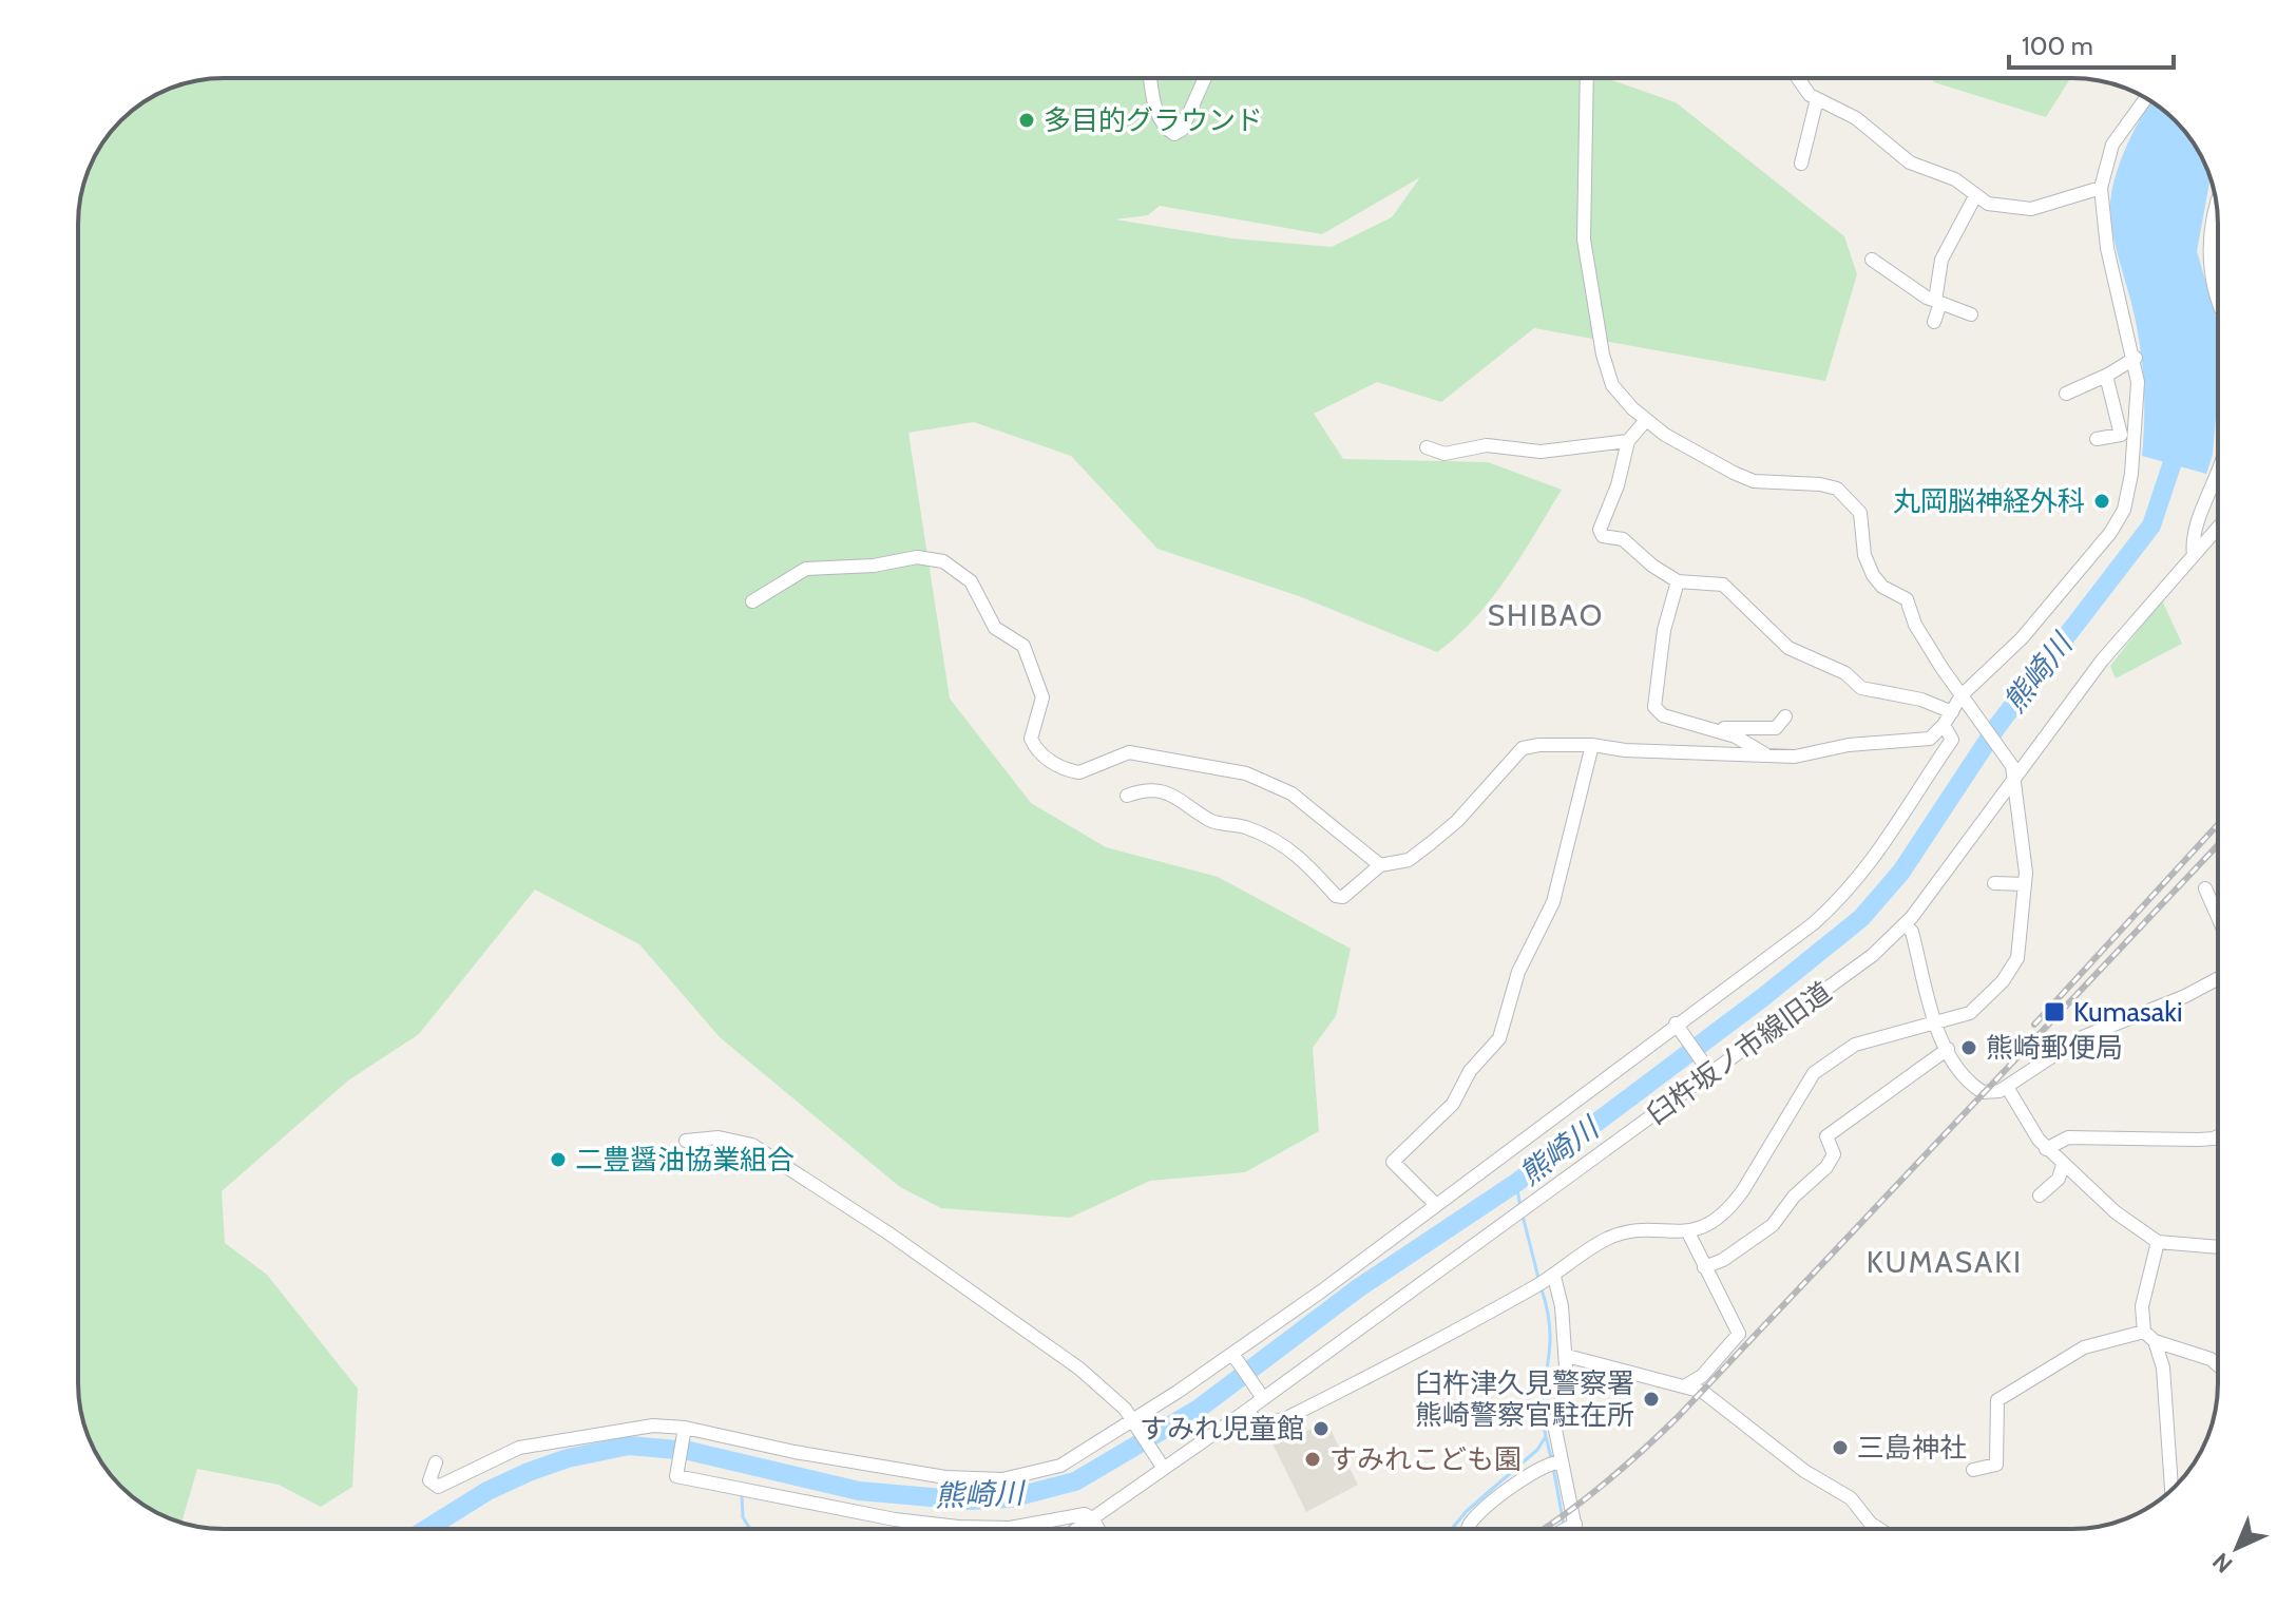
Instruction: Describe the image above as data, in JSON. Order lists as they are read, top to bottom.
{
  "streets": {
    "street": ["臼杵坂ノ市線旧道"]
  },
  "districts": ["SHIBAO", "KUMASAKI"],
  "water": ["熊崎川"],
  "places": {
    "other": [
      "多目的グラウンド",
      "丸岡脳神経外科",
      "熊崎郵便局",
      "二豊醤油協業組合",
      "臼杵津久見警察署 熊崎警察官駐在所",
      "すみれ児童館",
      "三島神社",
      "すみれこども園"
    ],
    "transit": ["Kumasaki"]
  },
  "scale_bar": "100 m",
  "north": "bottom left"
}
